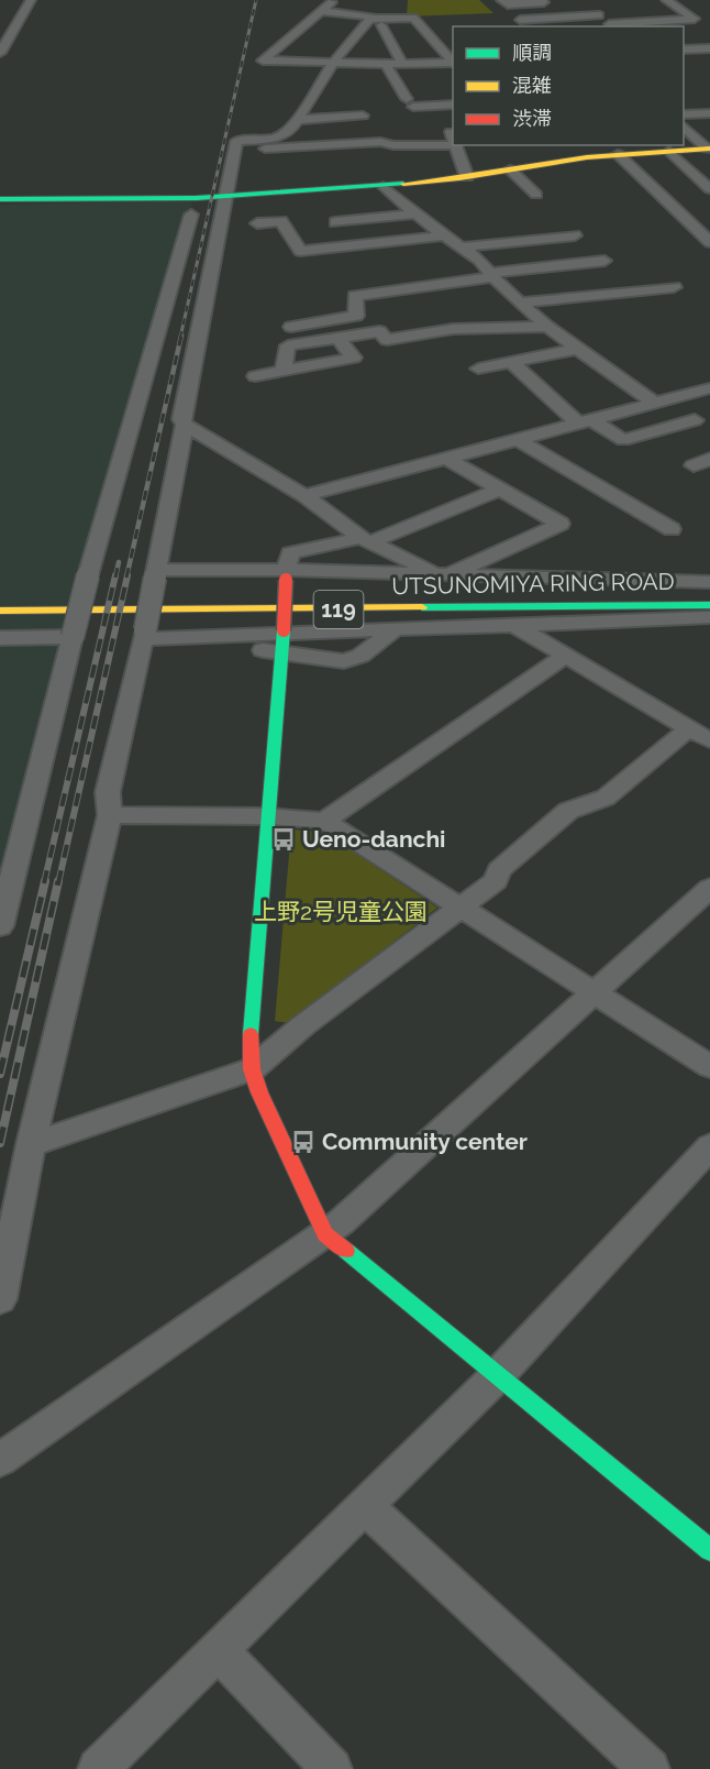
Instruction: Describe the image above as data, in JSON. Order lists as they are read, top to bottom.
{
  "streets": {
    "main road": ["UTSUNOMIYA RING ROAD", "119"]
  },
  "parks": ["上野2号児童公園"],
  "places": {
    "bus stop": ["Ueno-danchi", "Community center"]
  },
  "legend": ["順調", "混雑", "渋滞"]
}
